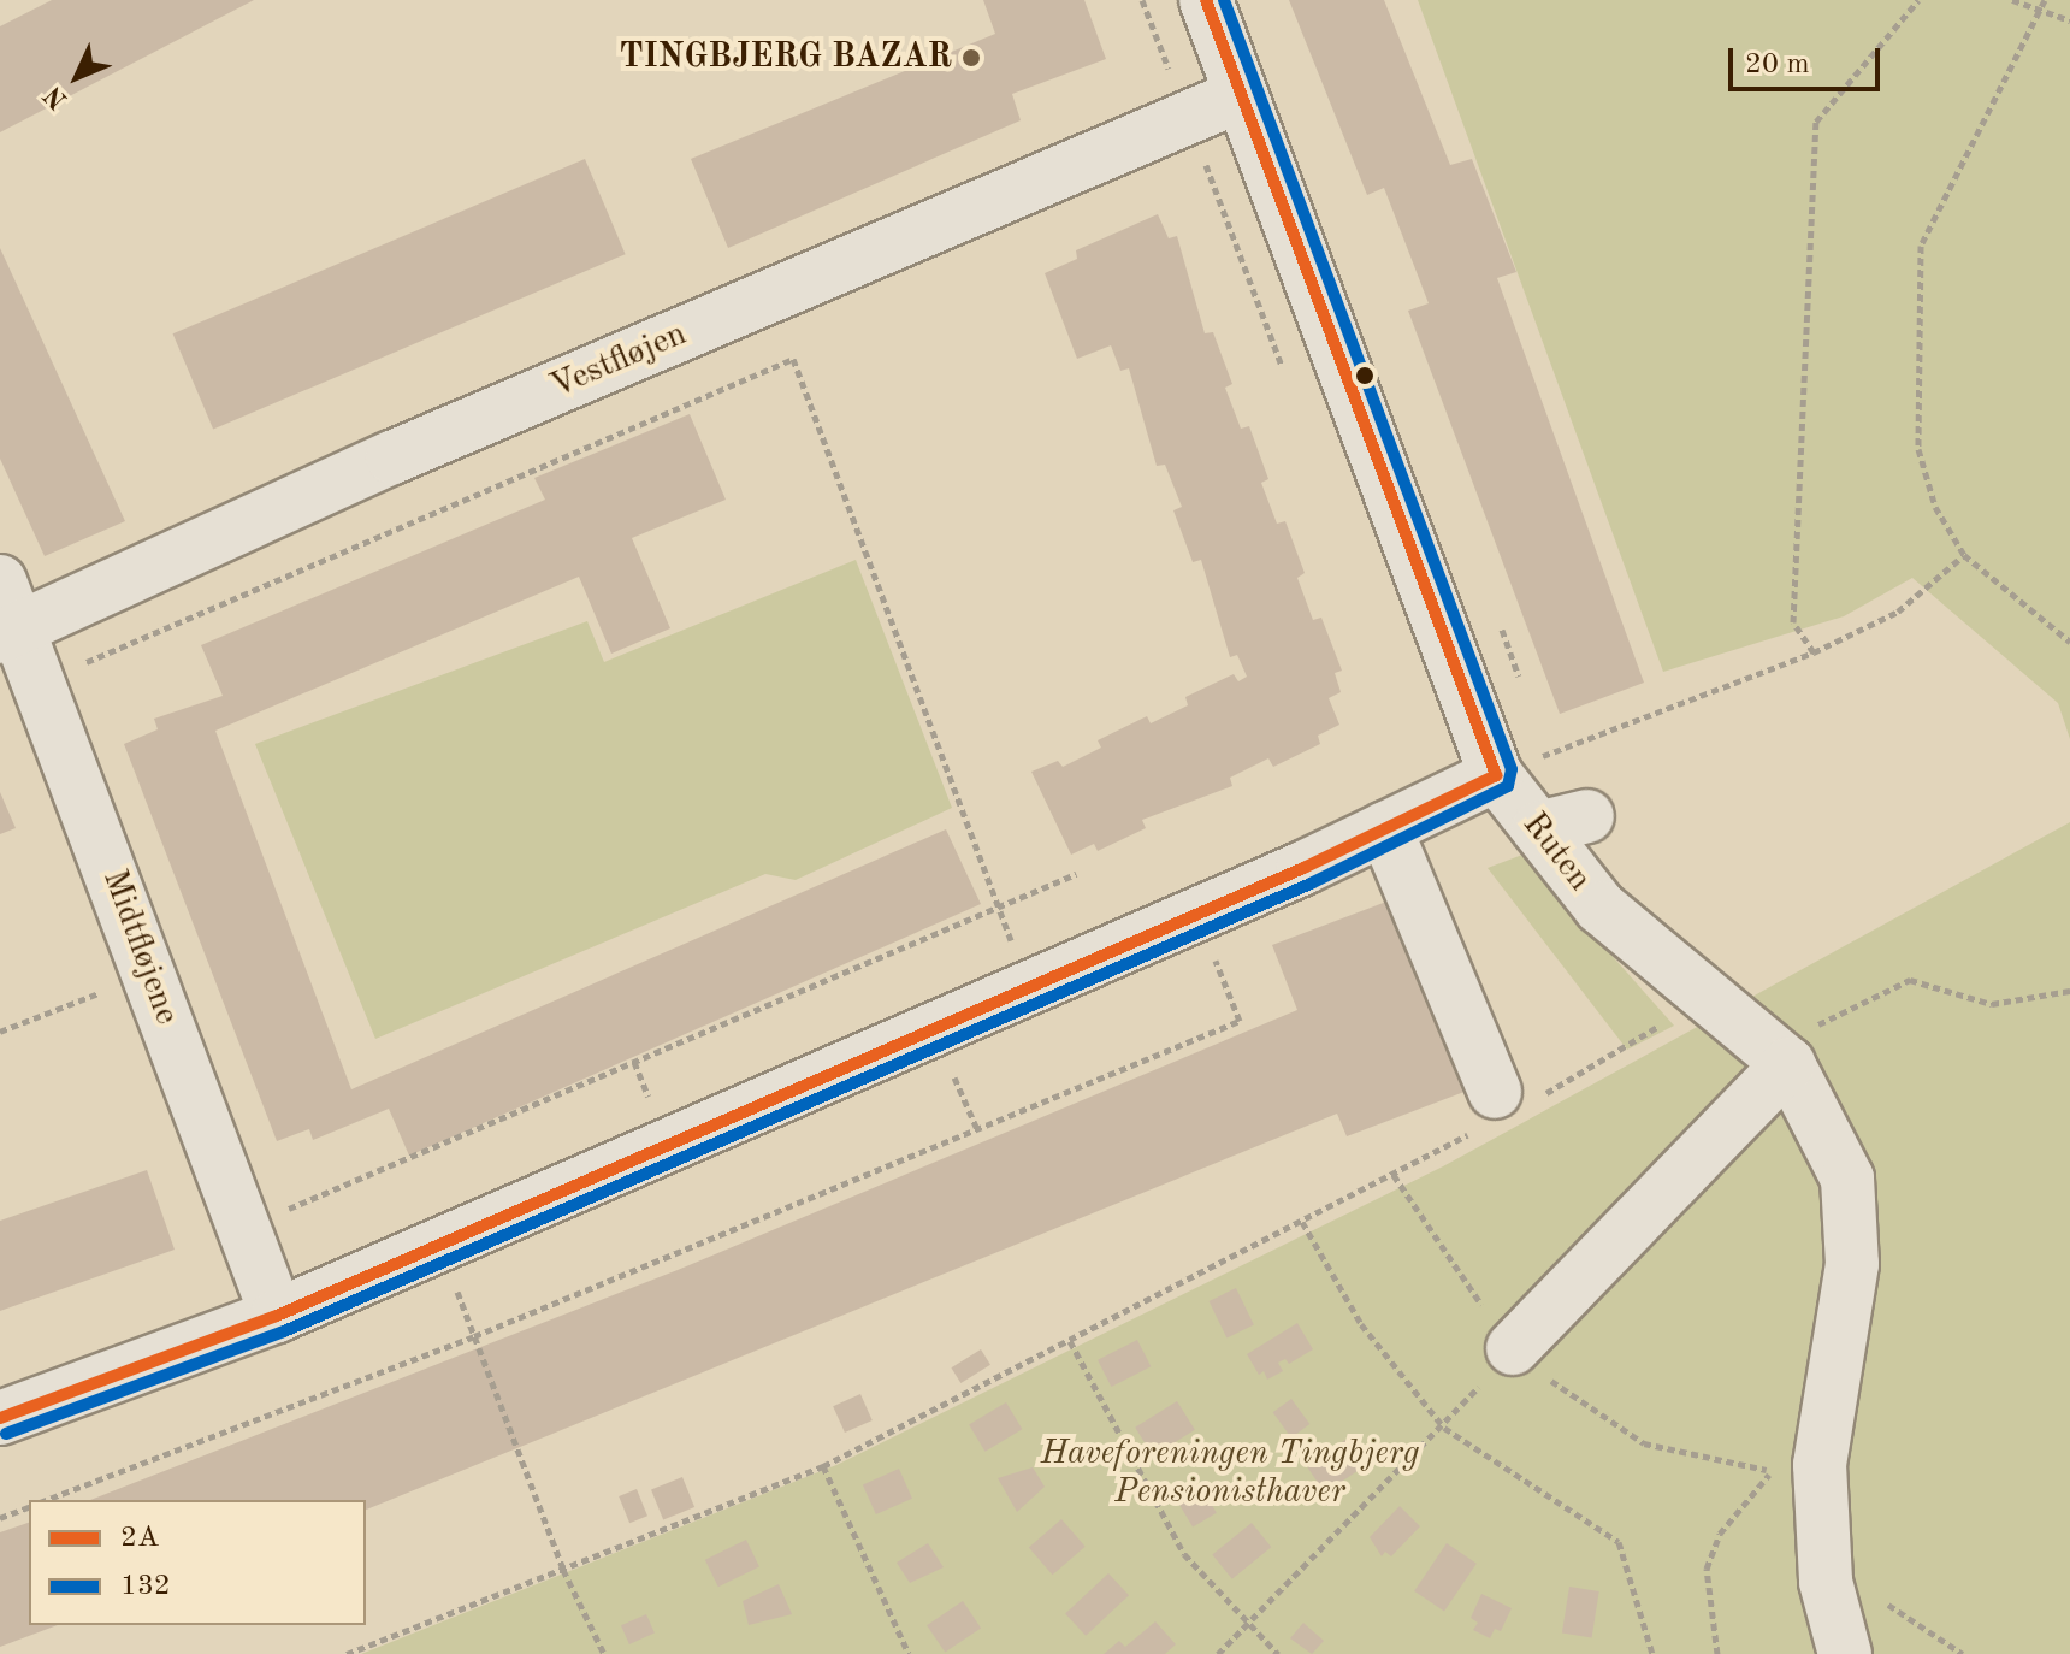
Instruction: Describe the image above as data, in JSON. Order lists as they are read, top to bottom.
{
  "streets": {
    "street": ["Vestfløjen", "Ruten", "Midtfløjene"]
  },
  "crossings": [
    ["Vestfløjen", "Ruten"],
    ["Vestfløjen", "Midtfløjene"]
  ],
  "parks": ["Haveforeningen Tingbjerg Pensionisthaver"],
  "places": ["TINGBJERG BAZAR"],
  "lines": ["transit line 2A", "transit line 132"],
  "legend": ["2A", "132"],
  "scale_bar": "20 m",
  "north": "bottom left"
}
